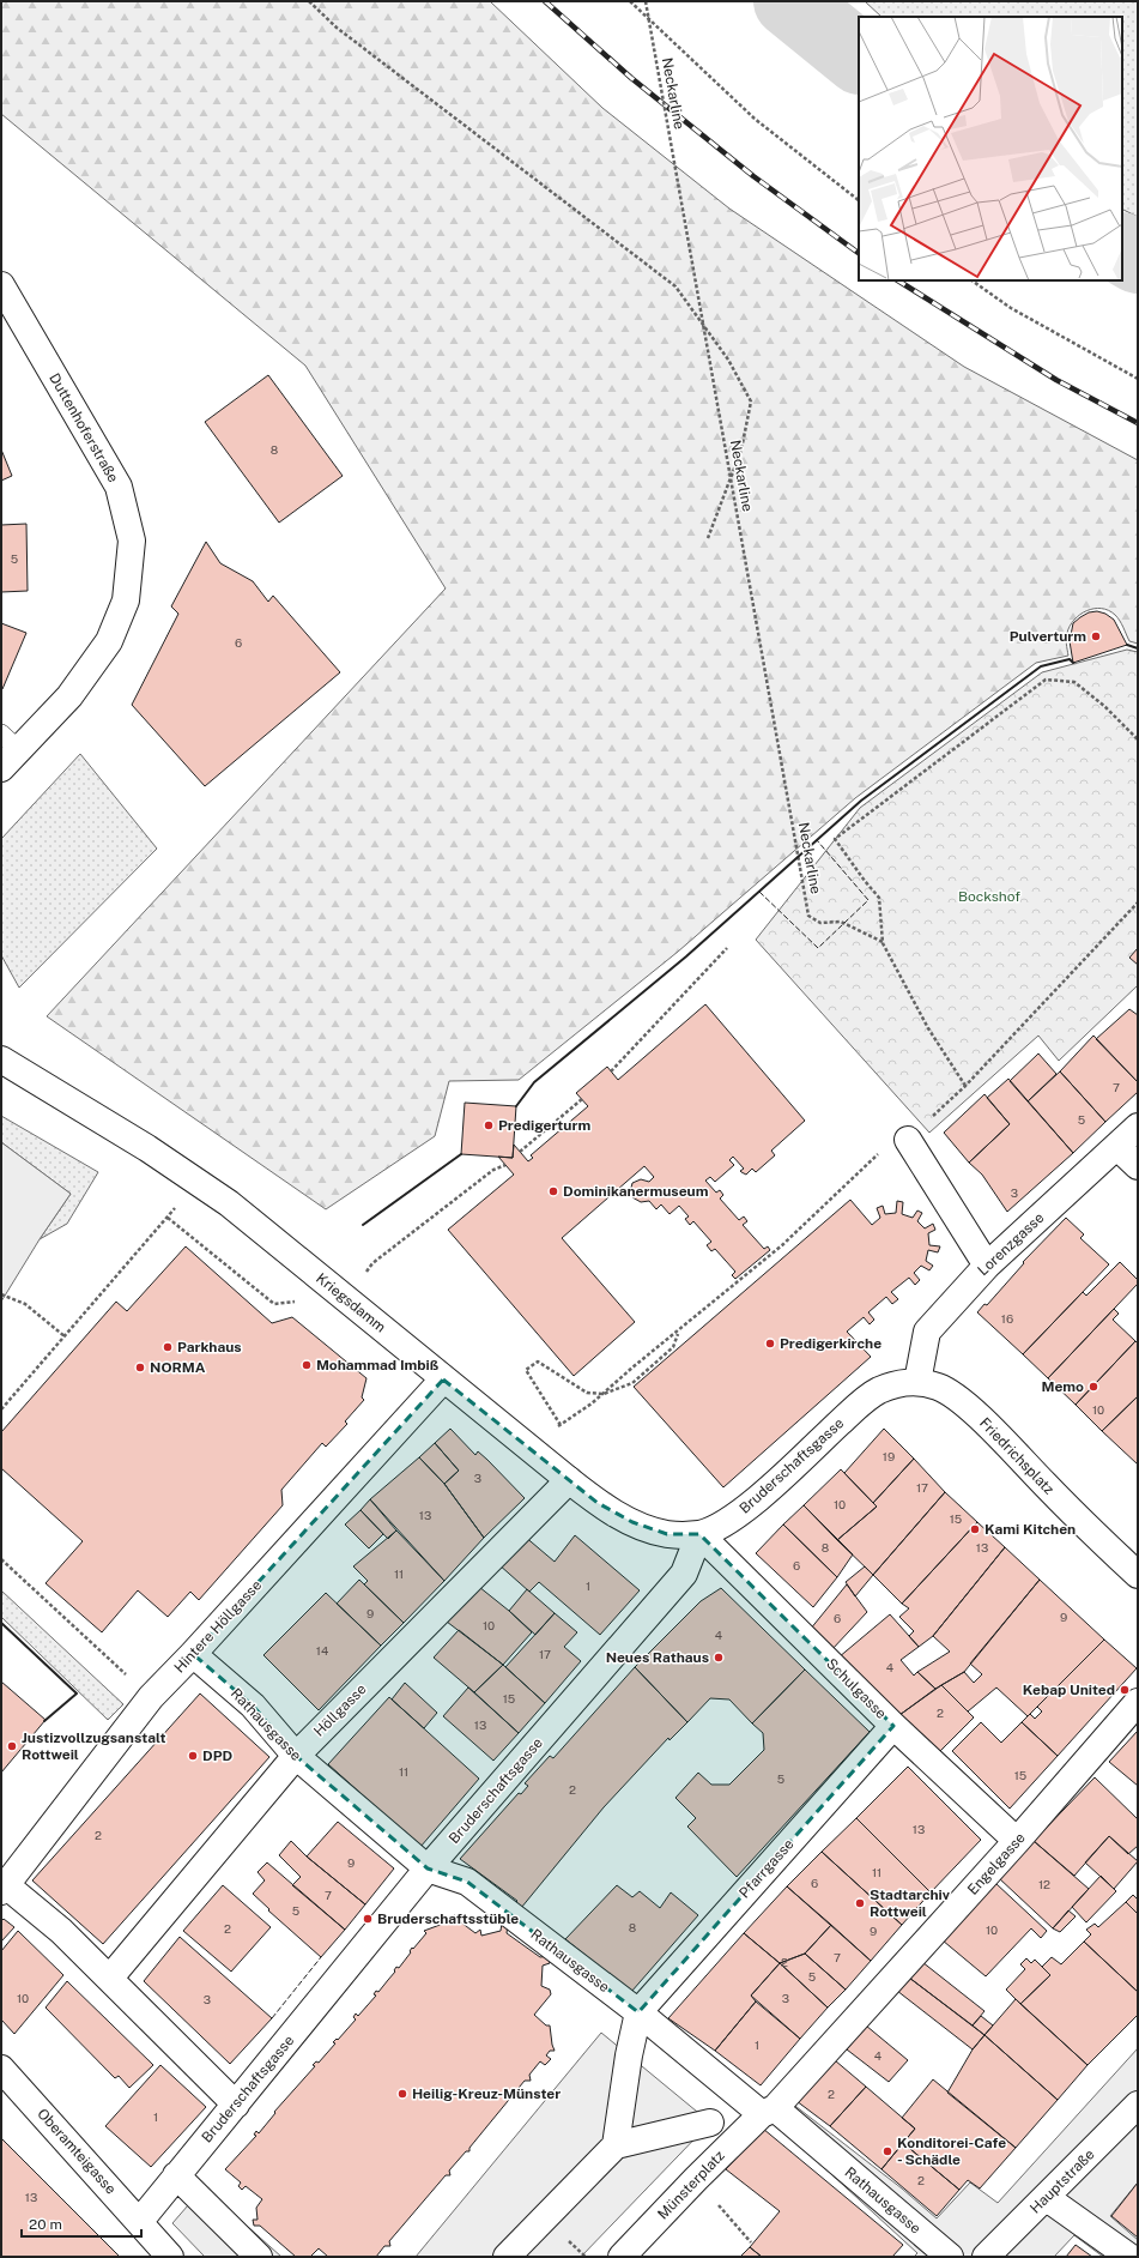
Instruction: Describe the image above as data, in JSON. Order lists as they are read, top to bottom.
{
  "streets": {
    "street": [
      "Duttenhoferstraße",
      "Lorenzgasse",
      "Kriegsdamm",
      "Friedrichsplatz",
      "Bruderschaftsgasse",
      "Hintere Höllgasse",
      "Schulgasse",
      "Höllgasse",
      "Rathausgasse",
      "Engelgasse",
      "Pfarrgasse",
      "Oberamteigasse",
      "Hauptstraße",
      "Münsterplatz"
    ],
    "path": ["Neckarline"]
  },
  "crossings": [
    ["Lorenzgasse", "Friedrichsplatz"],
    ["Kriegsdamm", "Bruderschaftsgasse"],
    ["Kriegsdamm", "Hintere Höllgasse"],
    ["Kriegsdamm", "Schulgasse"],
    ["Kriegsdamm", "Höllgasse"],
    ["Friedrichsplatz", "Bruderschaftsgasse"],
    ["Bruderschaftsgasse", "Schulgasse"],
    ["Bruderschaftsgasse", "Rathausgasse"],
    ["Bruderschaftsgasse", "Oberamteigasse"],
    ["Hintere Höllgasse", "Rathausgasse"],
    ["Schulgasse", "Engelgasse"],
    ["Schulgasse", "Pfarrgasse"],
    ["Höllgasse", "Rathausgasse"],
    ["Rathausgasse", "Engelgasse"],
    ["Rathausgasse", "Pfarrgasse"],
    ["Rathausgasse", "Münsterplatz"],
    ["Engelgasse", "Münsterplatz"]
  ],
  "parks": ["Bockshof"],
  "places": [
    "Pulverturm",
    "Predigerturm",
    "Dominikanermuseum",
    "Predigerkirche",
    "Parkhaus",
    "Mohammad Imbiß",
    "NORMA",
    "Memo",
    "Kami Kitchen",
    "Neues Rathaus",
    "Kebap United",
    "Justizvollzugsanstalt Rottweil",
    "DPD",
    "Stadtarchiv Rottweil",
    "Bruderschaftsstüble",
    "Heilig-Kreuz-Münster",
    "Konditorei-Cafe - Schädle"
  ],
  "house_numbers": [
    "8",
    "5",
    "6",
    "7",
    "5",
    "3",
    "16",
    "10",
    "19",
    "3",
    "17",
    "10",
    "13",
    "15",
    "8",
    "13",
    "6",
    "11",
    "1",
    "9",
    "9",
    "6",
    "10",
    "4",
    "14",
    "17",
    "4",
    "15",
    "2",
    "13",
    "11",
    "15",
    "5",
    "2",
    "13",
    "2",
    "9",
    "11",
    "6",
    "12",
    "7",
    "5",
    "8",
    "2",
    "10",
    "9",
    "7",
    "2",
    "5",
    "10",
    "3",
    "3",
    "1",
    "4",
    "2",
    "1",
    "2",
    "13"
  ],
  "scale_bar": "20 m"
}
